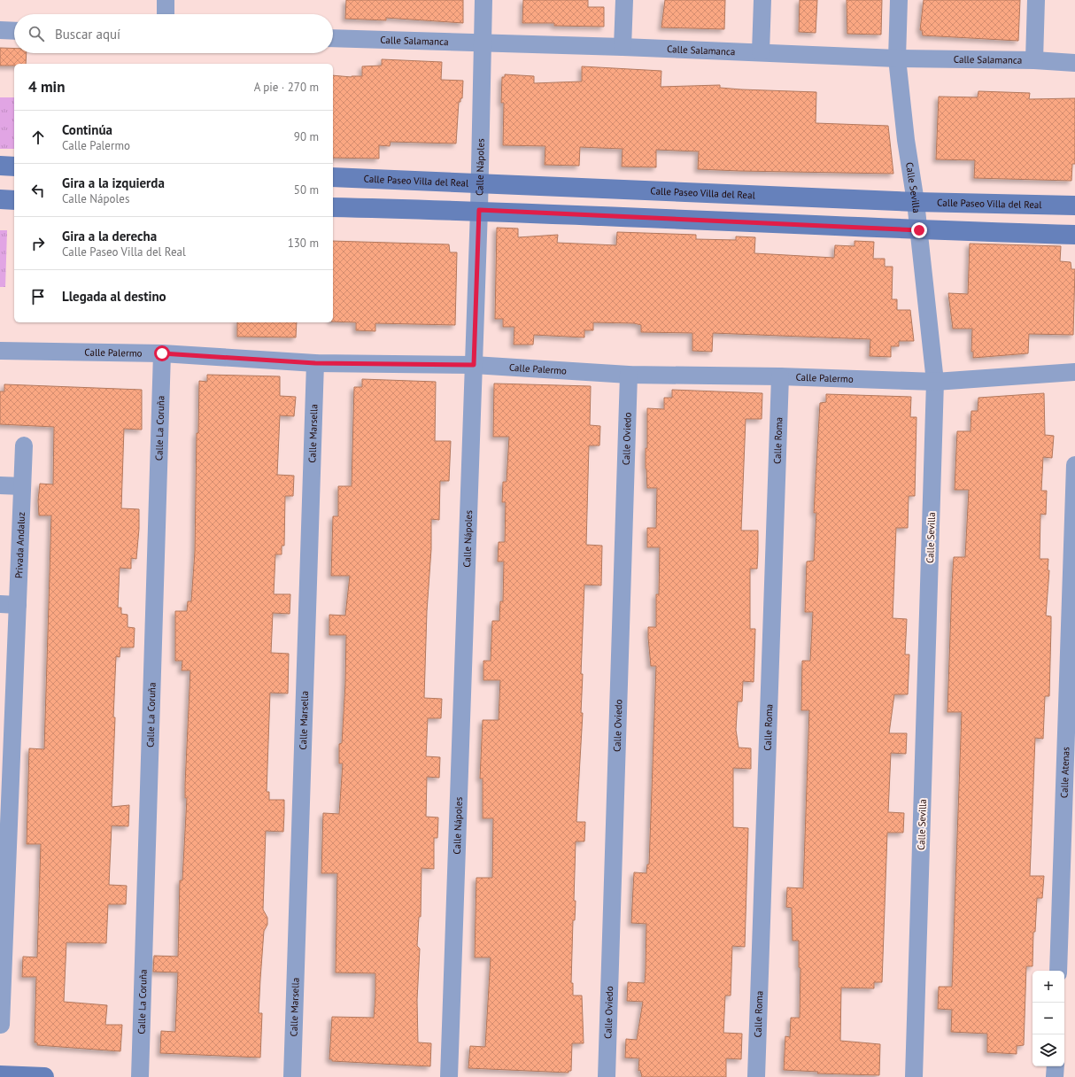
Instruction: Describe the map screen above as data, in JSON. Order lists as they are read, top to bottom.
{
  "streets": {
    "street": [
      "Calle Salamanca",
      "Calle Nápoles",
      "Calle Paseo Villa del Real",
      "Calle Sevilla",
      "Calle Palermo",
      "Calle La Coruña",
      "Calle Marsella",
      "Calle Oviedo",
      "Calle Roma",
      "Privada Andaluz",
      "Calle Atenas"
    ]
  },
  "crossings": [
    ["Calle Salamanca", "Calle Nápoles"],
    ["Calle Salamanca", "Calle Sevilla"],
    ["Calle Nápoles", "Calle Paseo Villa del Real"],
    ["Calle Nápoles", "Calle Palermo"],
    ["Calle Paseo Villa del Real", "Calle Sevilla"],
    ["Calle Sevilla", "Calle Palermo"],
    ["Calle Palermo", "Calle La Coruña"],
    ["Calle Palermo", "Calle Marsella"],
    ["Calle Palermo", "Calle Oviedo"],
    ["Calle Palermo", "Calle Roma"]
  ],
  "page": {
    "search": "Buscar aquí",
    "heading": ["4 min", "A pie · 270 m"],
    "list": [
      ["Continúa", "Calle Palermo", "90 m"],
      ["Gira a la izquierda", "Calle Nápoles", "50 m"],
      ["Gira a la derecha", "Calle Paseo Villa del Real", "130 m"],
      "Llegada al destino"
    ],
    "map_buttons": ["+", "−"]
  }
}
